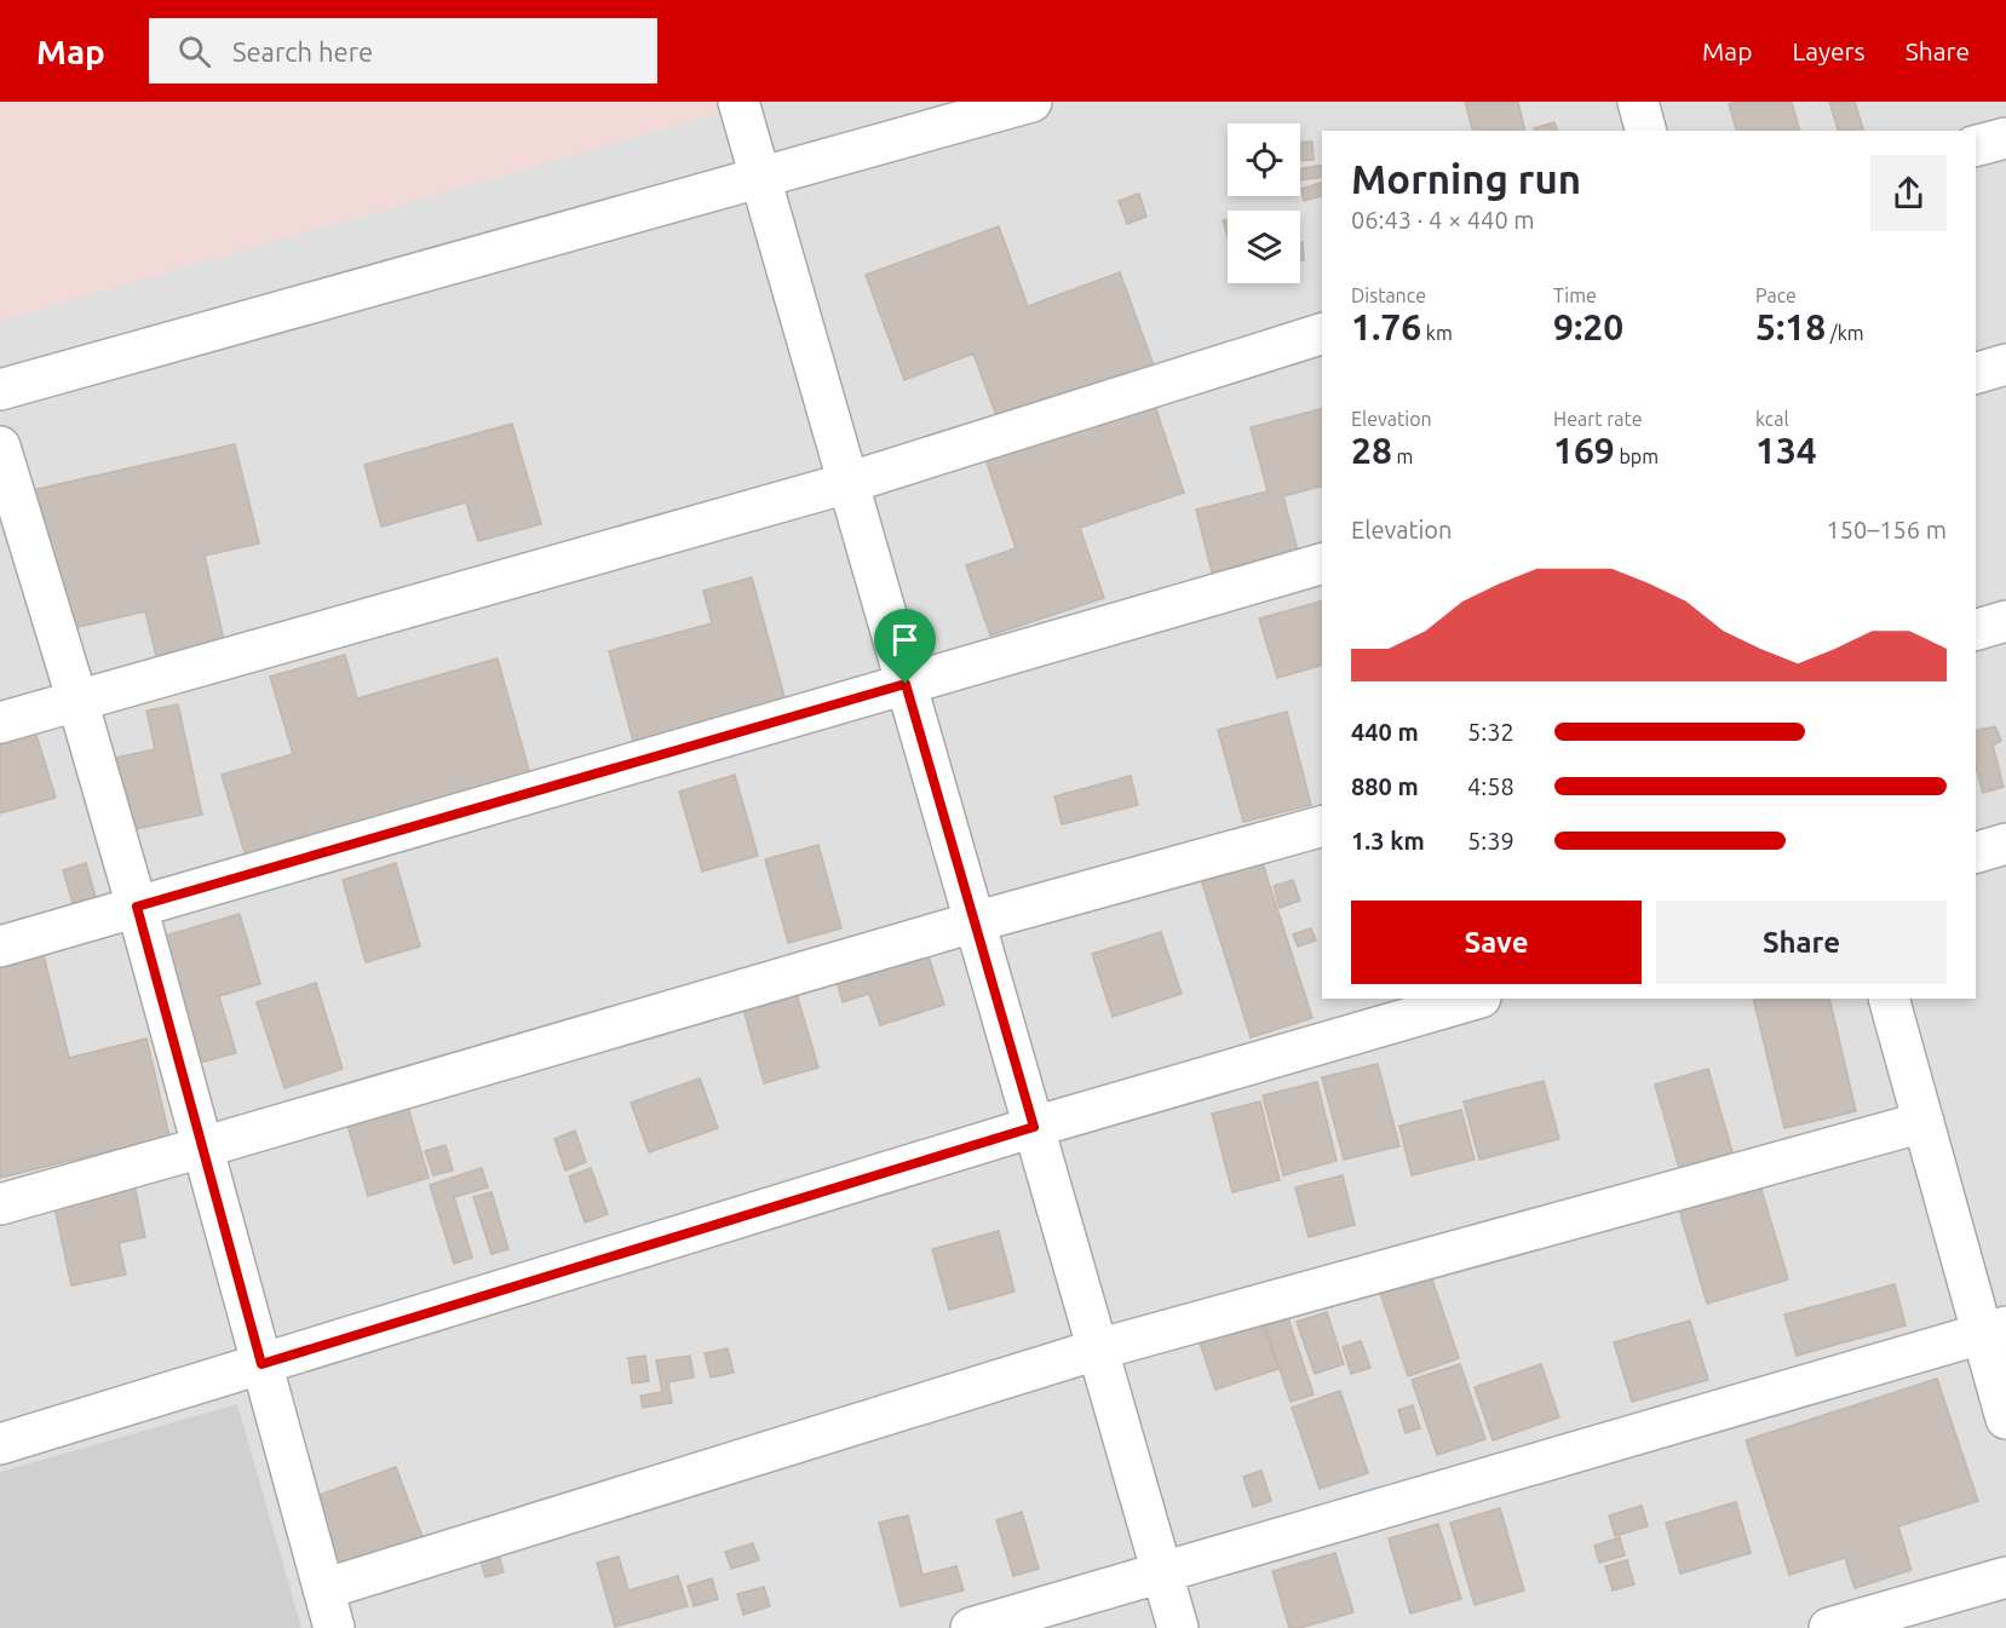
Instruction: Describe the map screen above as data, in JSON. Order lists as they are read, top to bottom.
{
  "page": {
    "header": "Map",
    "search": "Search here",
    "nav": ["Map", "Layers", "Share"],
    "heading": ["Morning run", "06:43 · 4 × 440 m"],
    "stats": [
      ["Distance", "1.76 km"],
      ["Time", "9:20"],
      ["Pace", "5:18 /km"],
      ["Elevation", "28 m"],
      ["Heart rate", "169 bpm"],
      ["kcal", "134"]
    ],
    "chart": ["Elevation", "150–156 m"],
    "list": [
      {
        "name": "440 m",
        "note": "5:32"
      },
      {
        "name": "880 m",
        "note": "4:58"
      },
      {
        "name": "1.3 km",
        "note": "5:39"
      }
    ],
    "buttons": ["Save", "Share"]
  }
}
